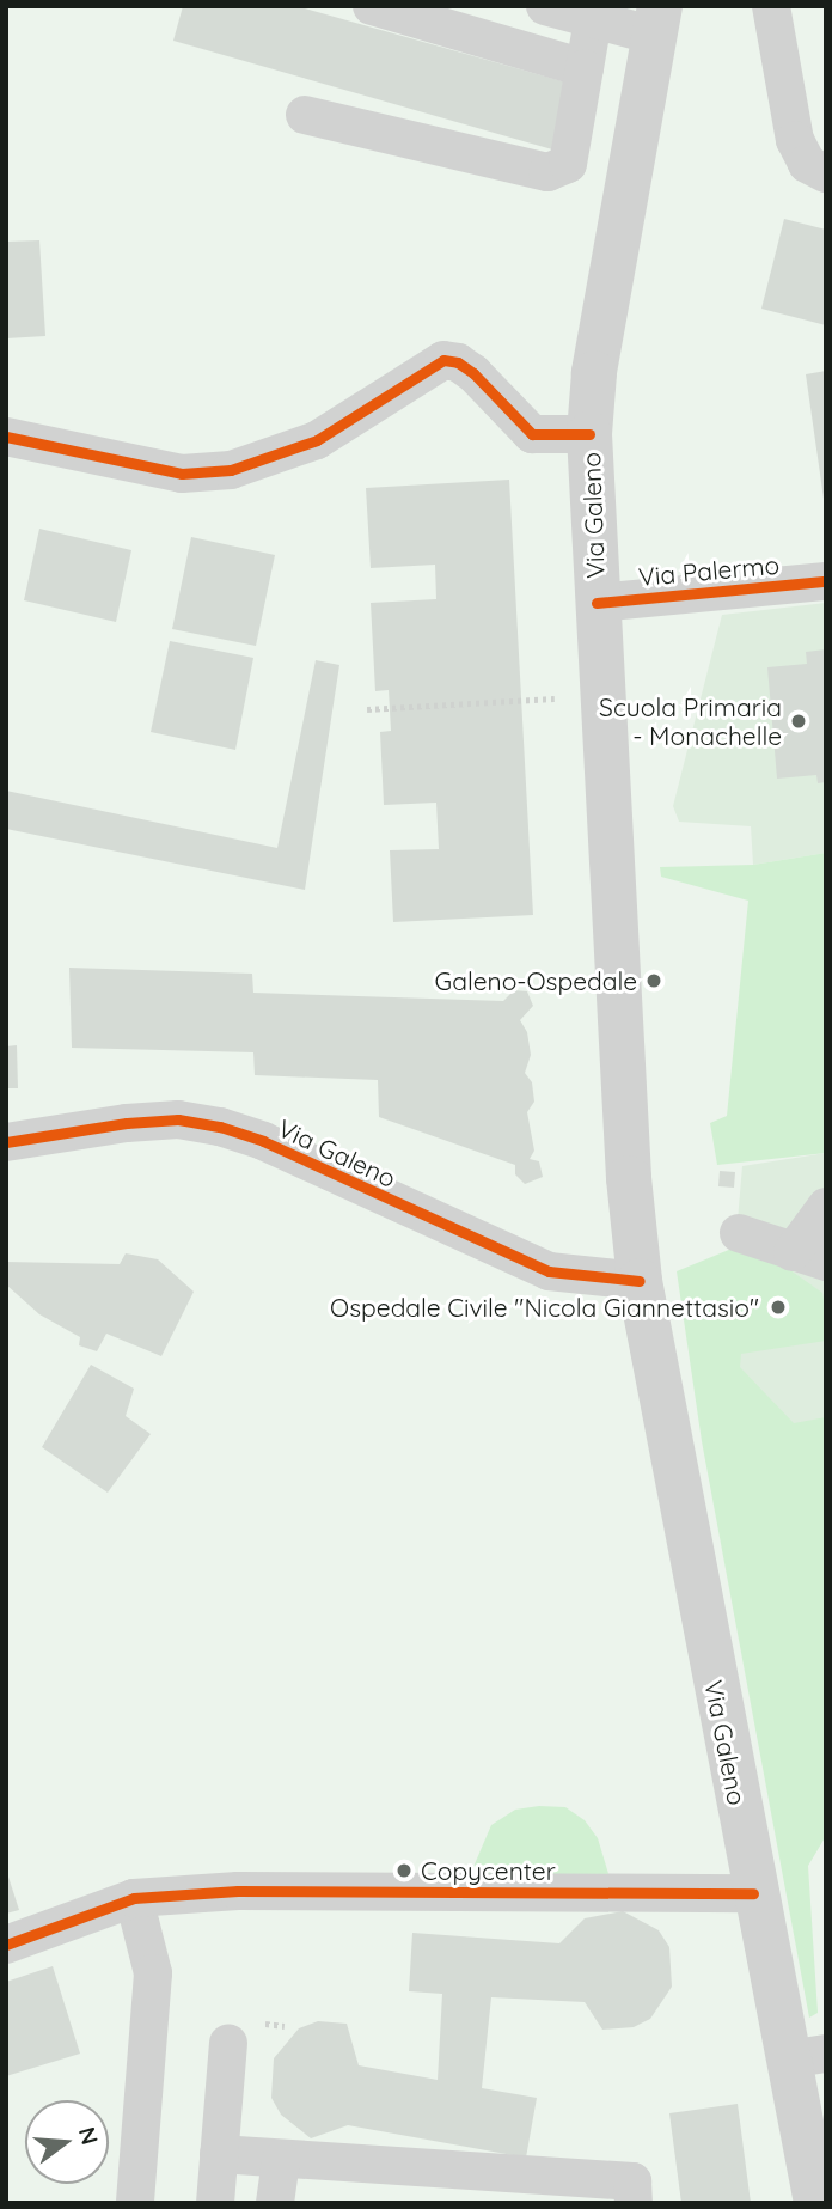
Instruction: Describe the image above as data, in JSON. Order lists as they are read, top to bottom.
{
  "streets": {
    "main road": ["Via Galeno"],
    "street": ["Via Palermo"]
  },
  "crossings": [
    ["Via Galeno", "Via Palermo"]
  ],
  "places": [
    "Scuola Primaria - Monachelle",
    "Galeno-Ospedale",
    "Ospedale Civile \"Nicola Giannettasio\"",
    "Copycenter"
  ],
  "north": "right"
}
